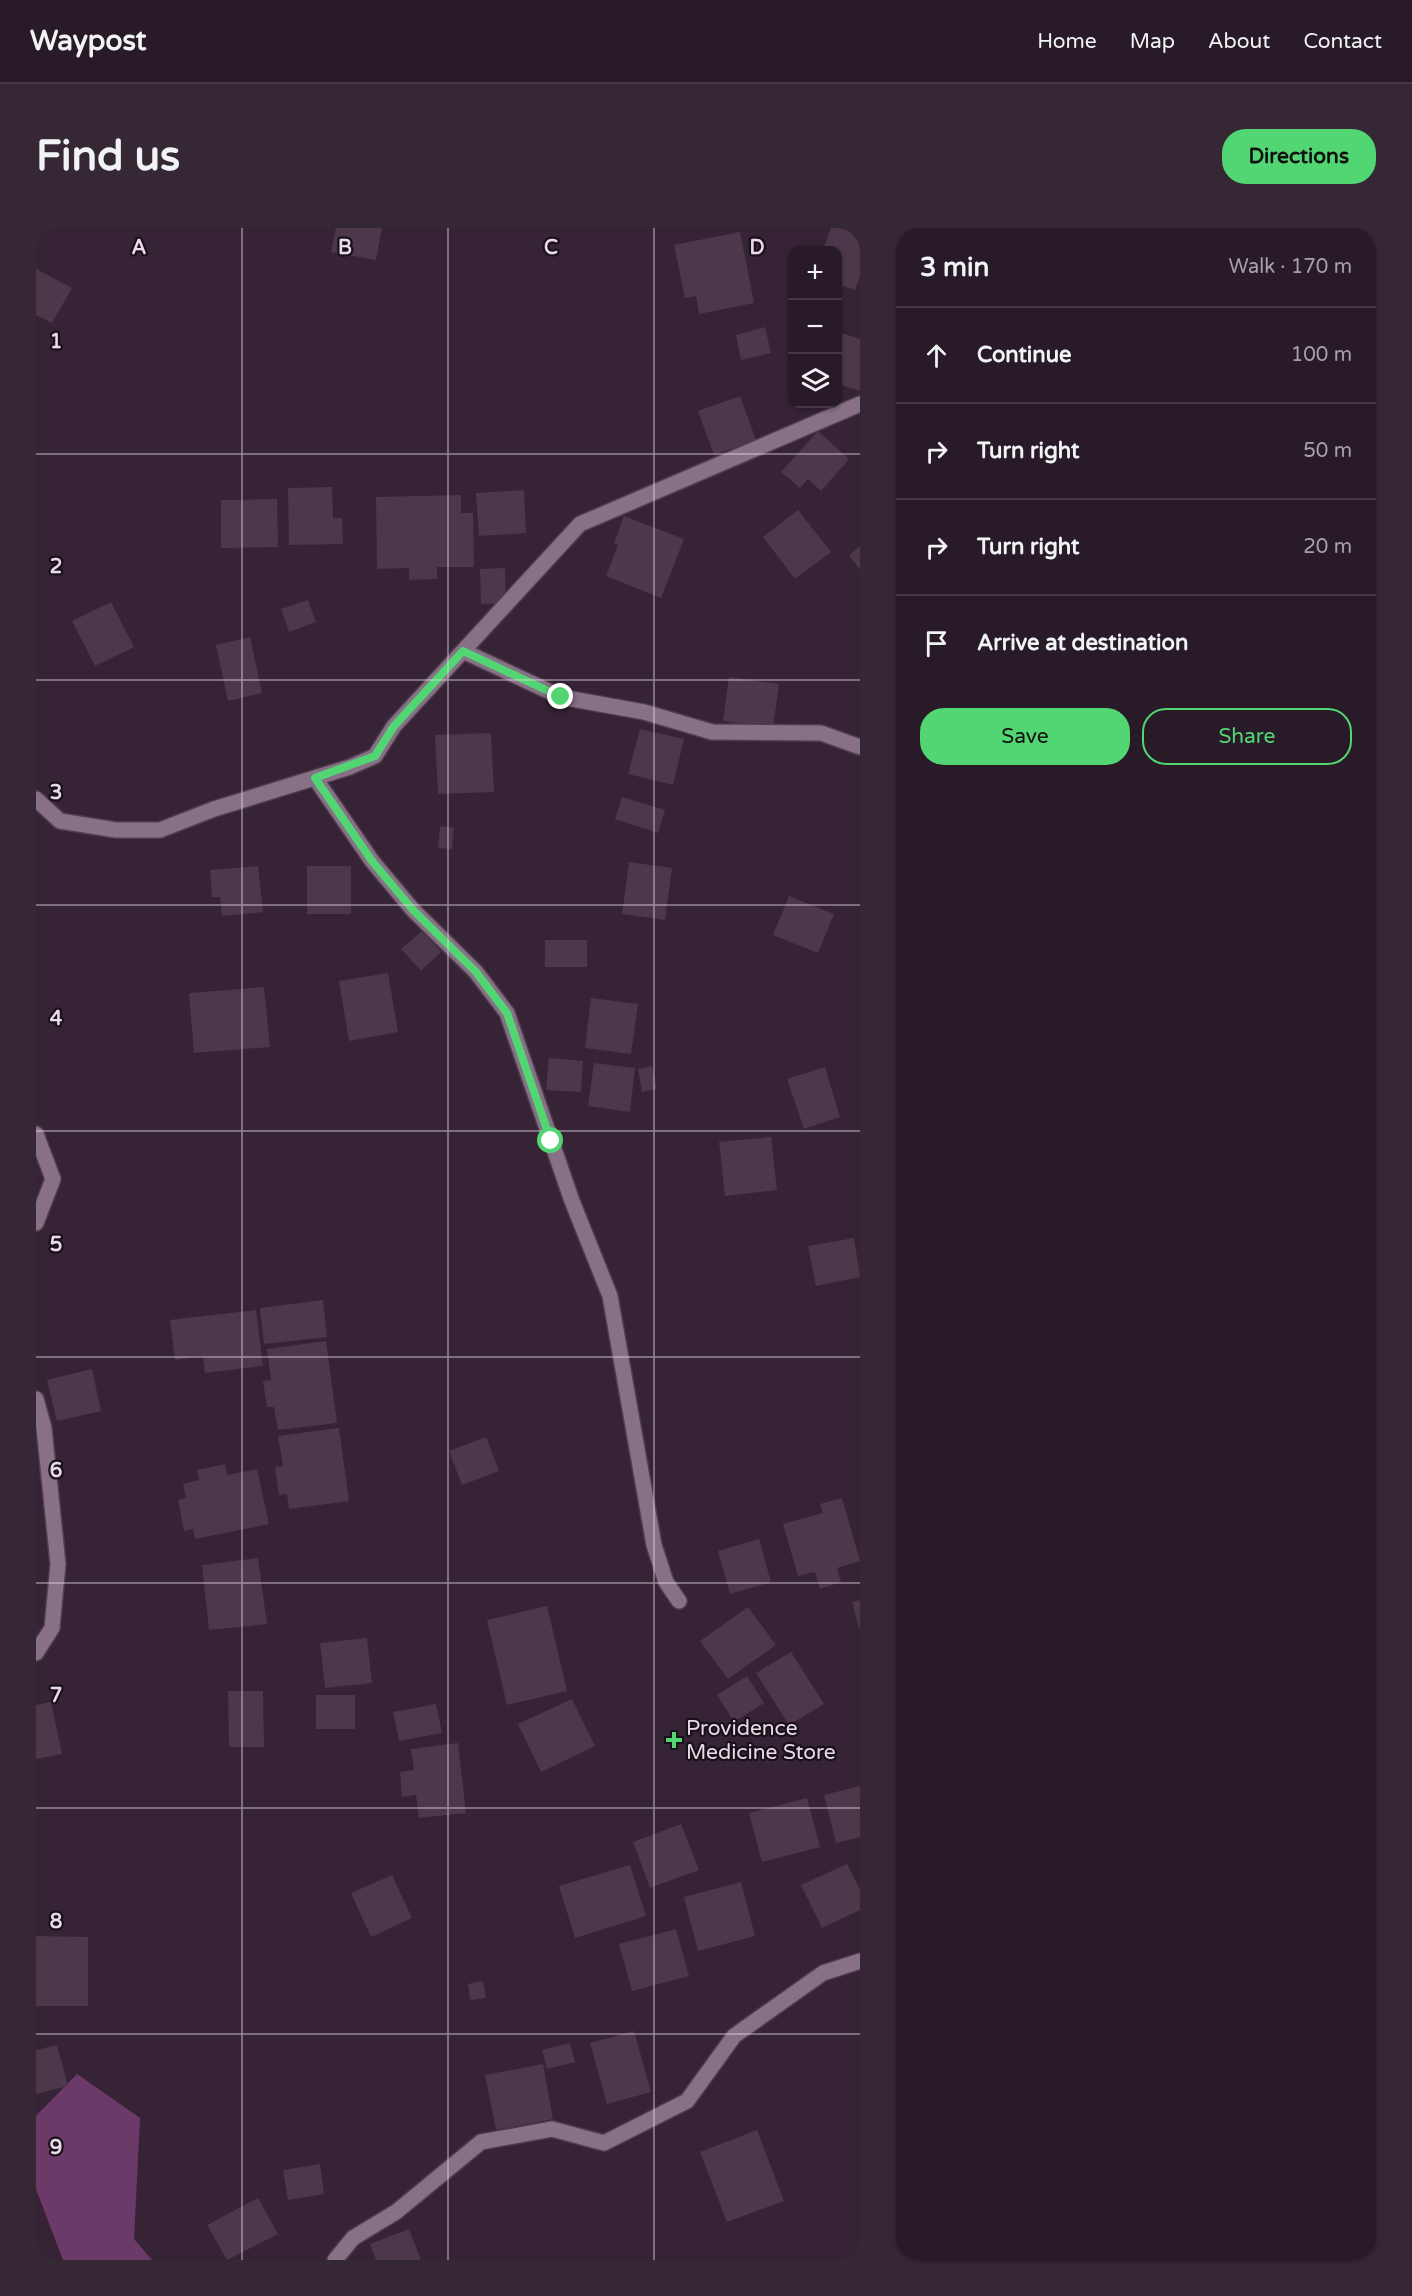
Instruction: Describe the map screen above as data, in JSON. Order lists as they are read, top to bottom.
{
  "places": {
    "health": ["Providence Medicine Store"]
  },
  "page": {
    "header": "Waypost",
    "nav": [
      "Home",
      "Map",
      "About",
      "Contact"
    ],
    "buttons": [
      "Directions",
      ["Save", "Share"]
    ],
    "title": "Find us",
    "heading": ["3 min", "Walk · 170 m"],
    "map_buttons": ["+", "−"],
    "list": [
      ["Continue", "100 m"],
      ["Turn right", "50 m"],
      ["Turn right", "20 m"],
      "Arrive at destination"
    ]
  },
  "grid": {
    "columns": [
      "A",
      "B",
      "C",
      "D"
    ],
    "rows": [
      "1",
      "2",
      "3",
      "4",
      "5",
      "6",
      "7",
      "8",
      "9"
    ]
  }
}
